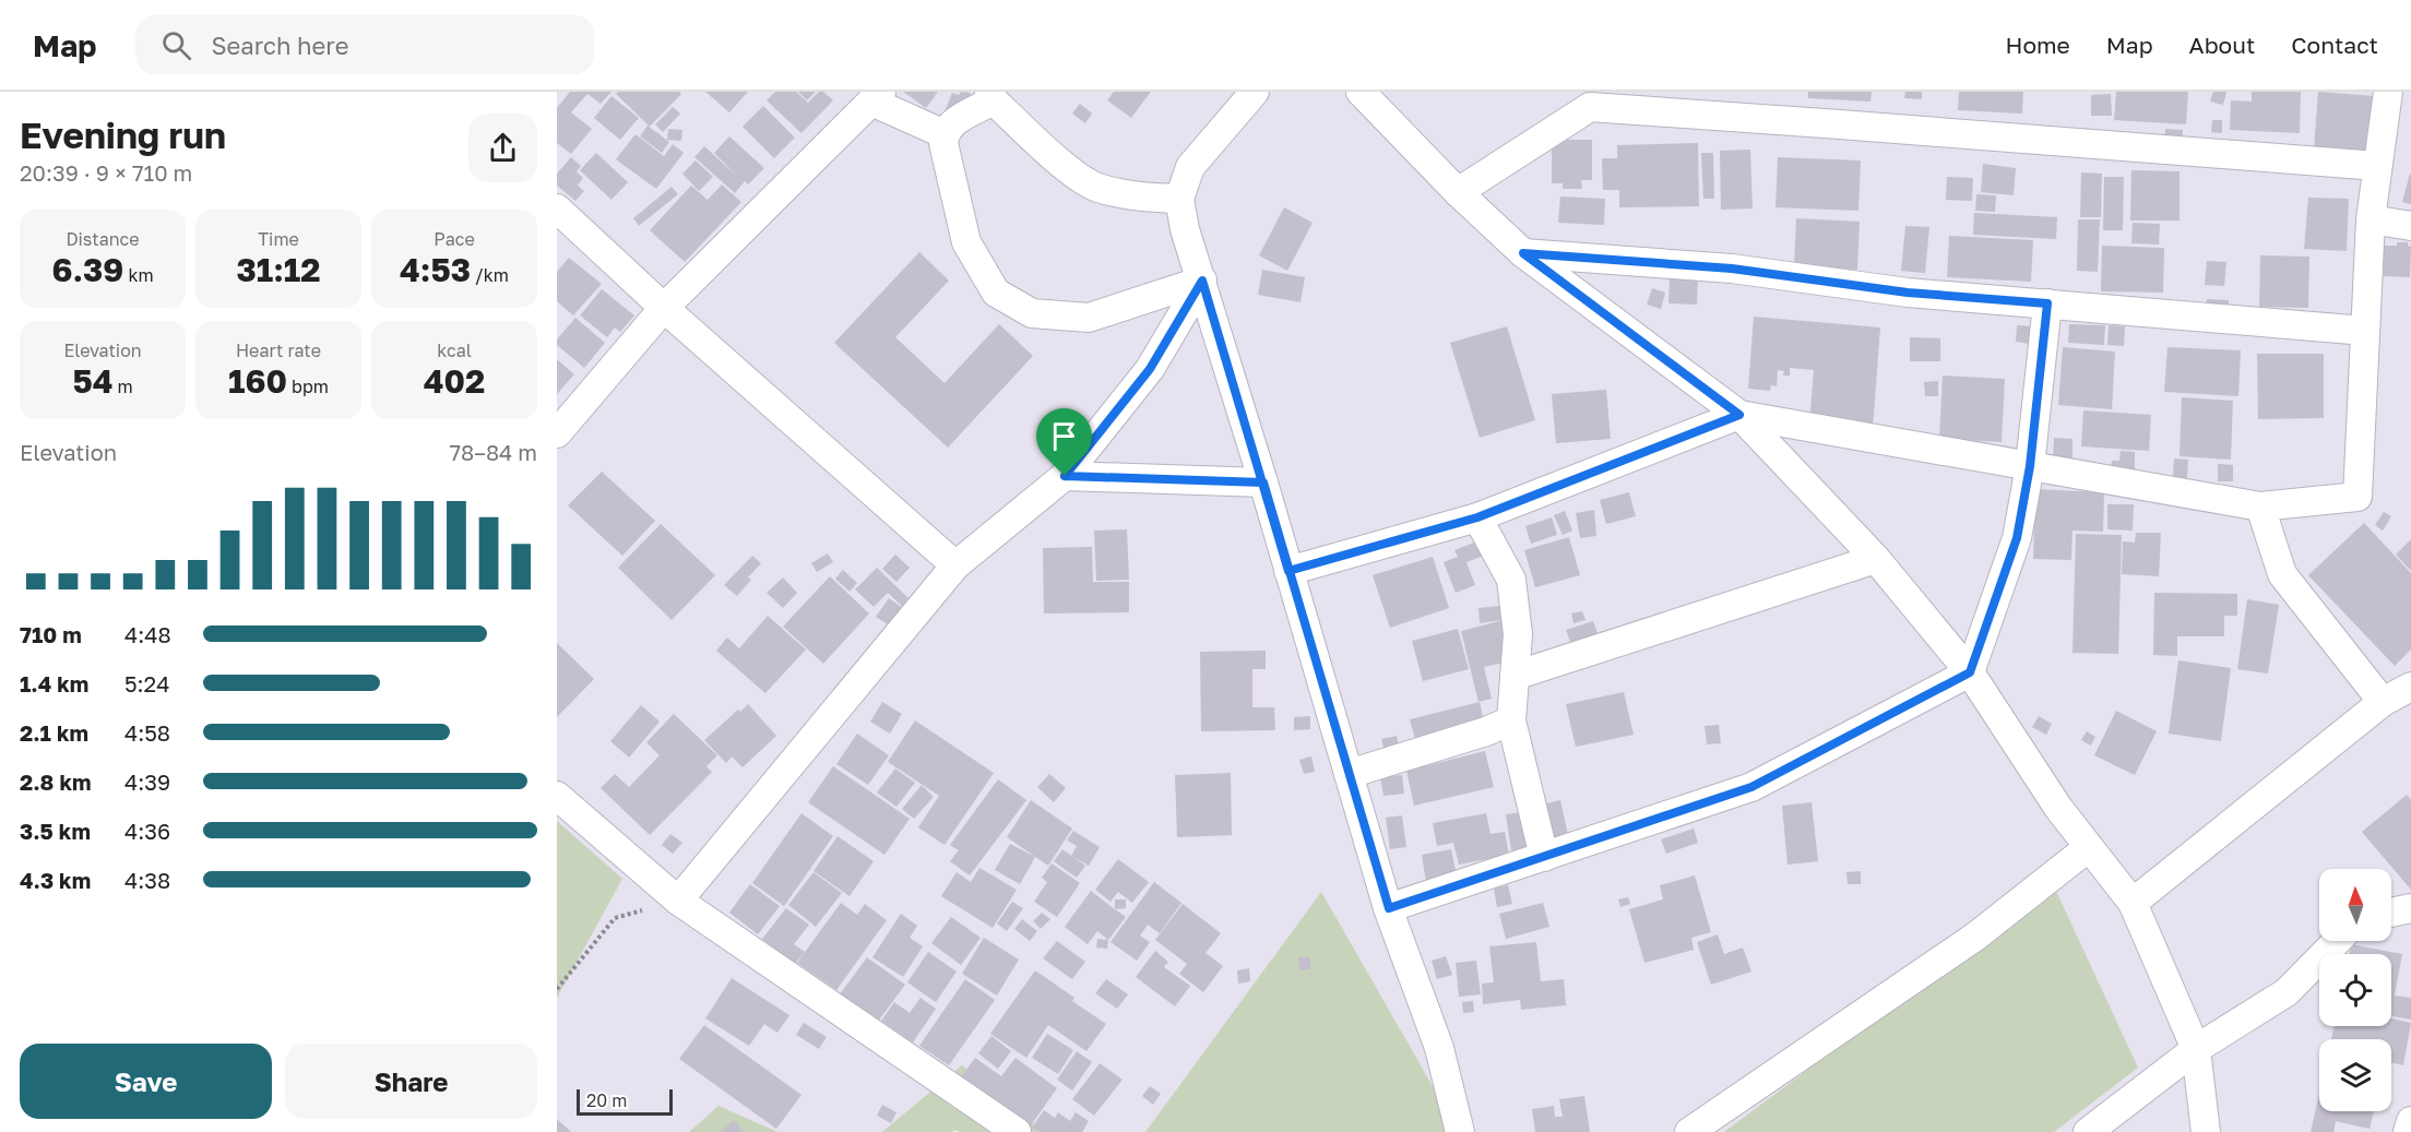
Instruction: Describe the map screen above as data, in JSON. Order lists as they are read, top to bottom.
{
  "scale_bar": "20 m",
  "north": "top",
  "page": {
    "header": "Map",
    "search": "Search here",
    "nav": [
      "Home",
      "Map",
      "About",
      "Contact"
    ],
    "heading": ["Evening run", "20:39 · 9 × 710 m"],
    "stats": [
      ["Distance", "6.39 km"],
      ["Time", "31:12"],
      ["Pace", "4:53 /km"],
      ["Elevation", "54 m"],
      ["Heart rate", "160 bpm"],
      ["kcal", "402"]
    ],
    "chart": ["Elevation", "78–84 m"],
    "list": [
      {
        "name": "710 m",
        "note": "4:48"
      },
      {
        "name": "1.4 km",
        "note": "5:24"
      },
      {
        "name": "2.1 km",
        "note": "4:58"
      },
      {
        "name": "2.8 km",
        "note": "4:39"
      },
      {
        "name": "3.5 km",
        "note": "4:36"
      },
      {
        "name": "4.3 km",
        "note": "4:38"
      }
    ],
    "buttons": ["Save", "Share"],
    "scale": "20 m"
  }
}
